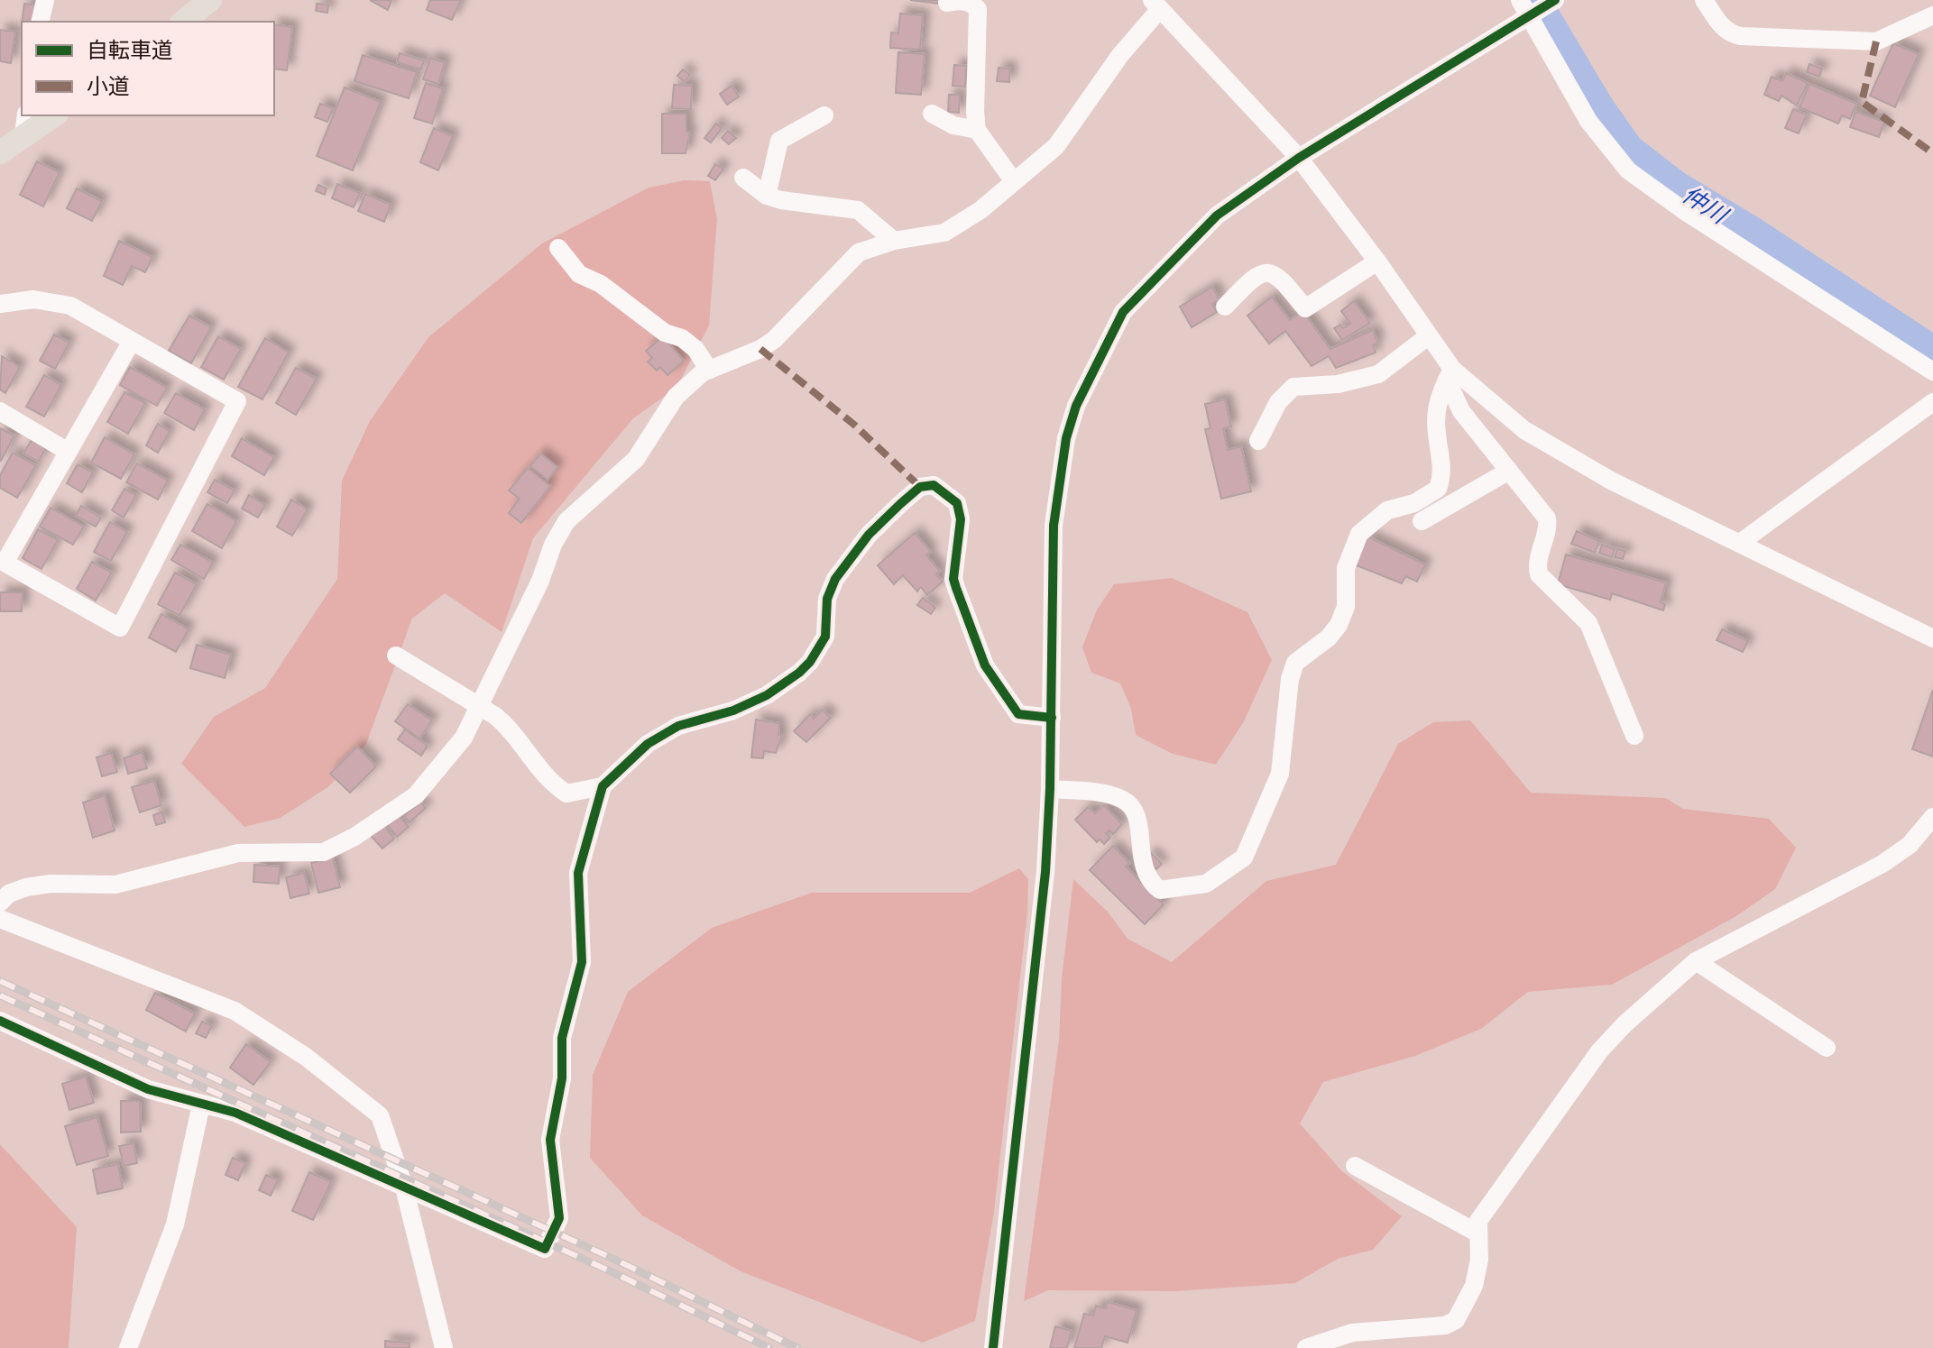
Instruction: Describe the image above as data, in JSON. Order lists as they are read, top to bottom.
{
  "water": ["仲川"],
  "legend": ["自転車道", "小道"]
}
